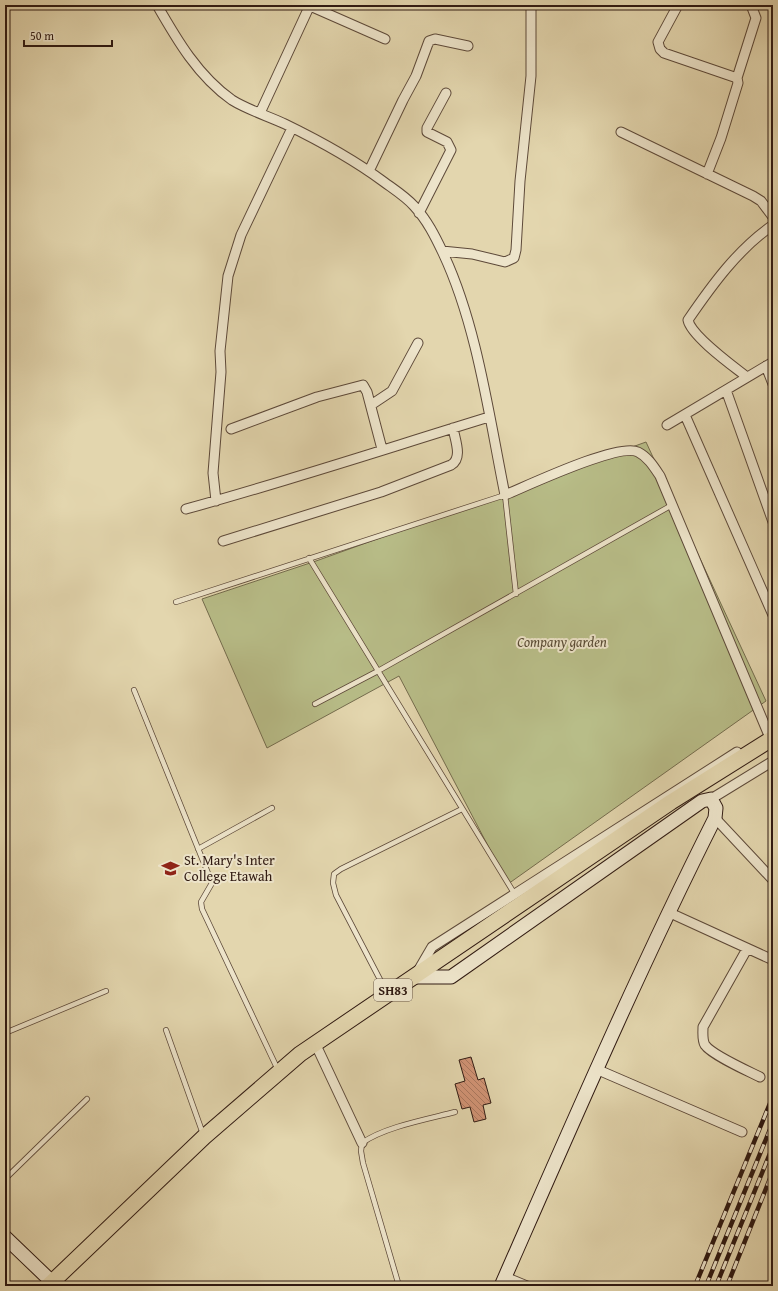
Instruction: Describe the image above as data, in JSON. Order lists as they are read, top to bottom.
{
  "streets": {
    "main road": ["SH83"]
  },
  "parks": ["Company garden"],
  "places": {
    "school or university": ["St. Mary's Inter College Etawah"]
  },
  "scale_bar": "50 m"
}
